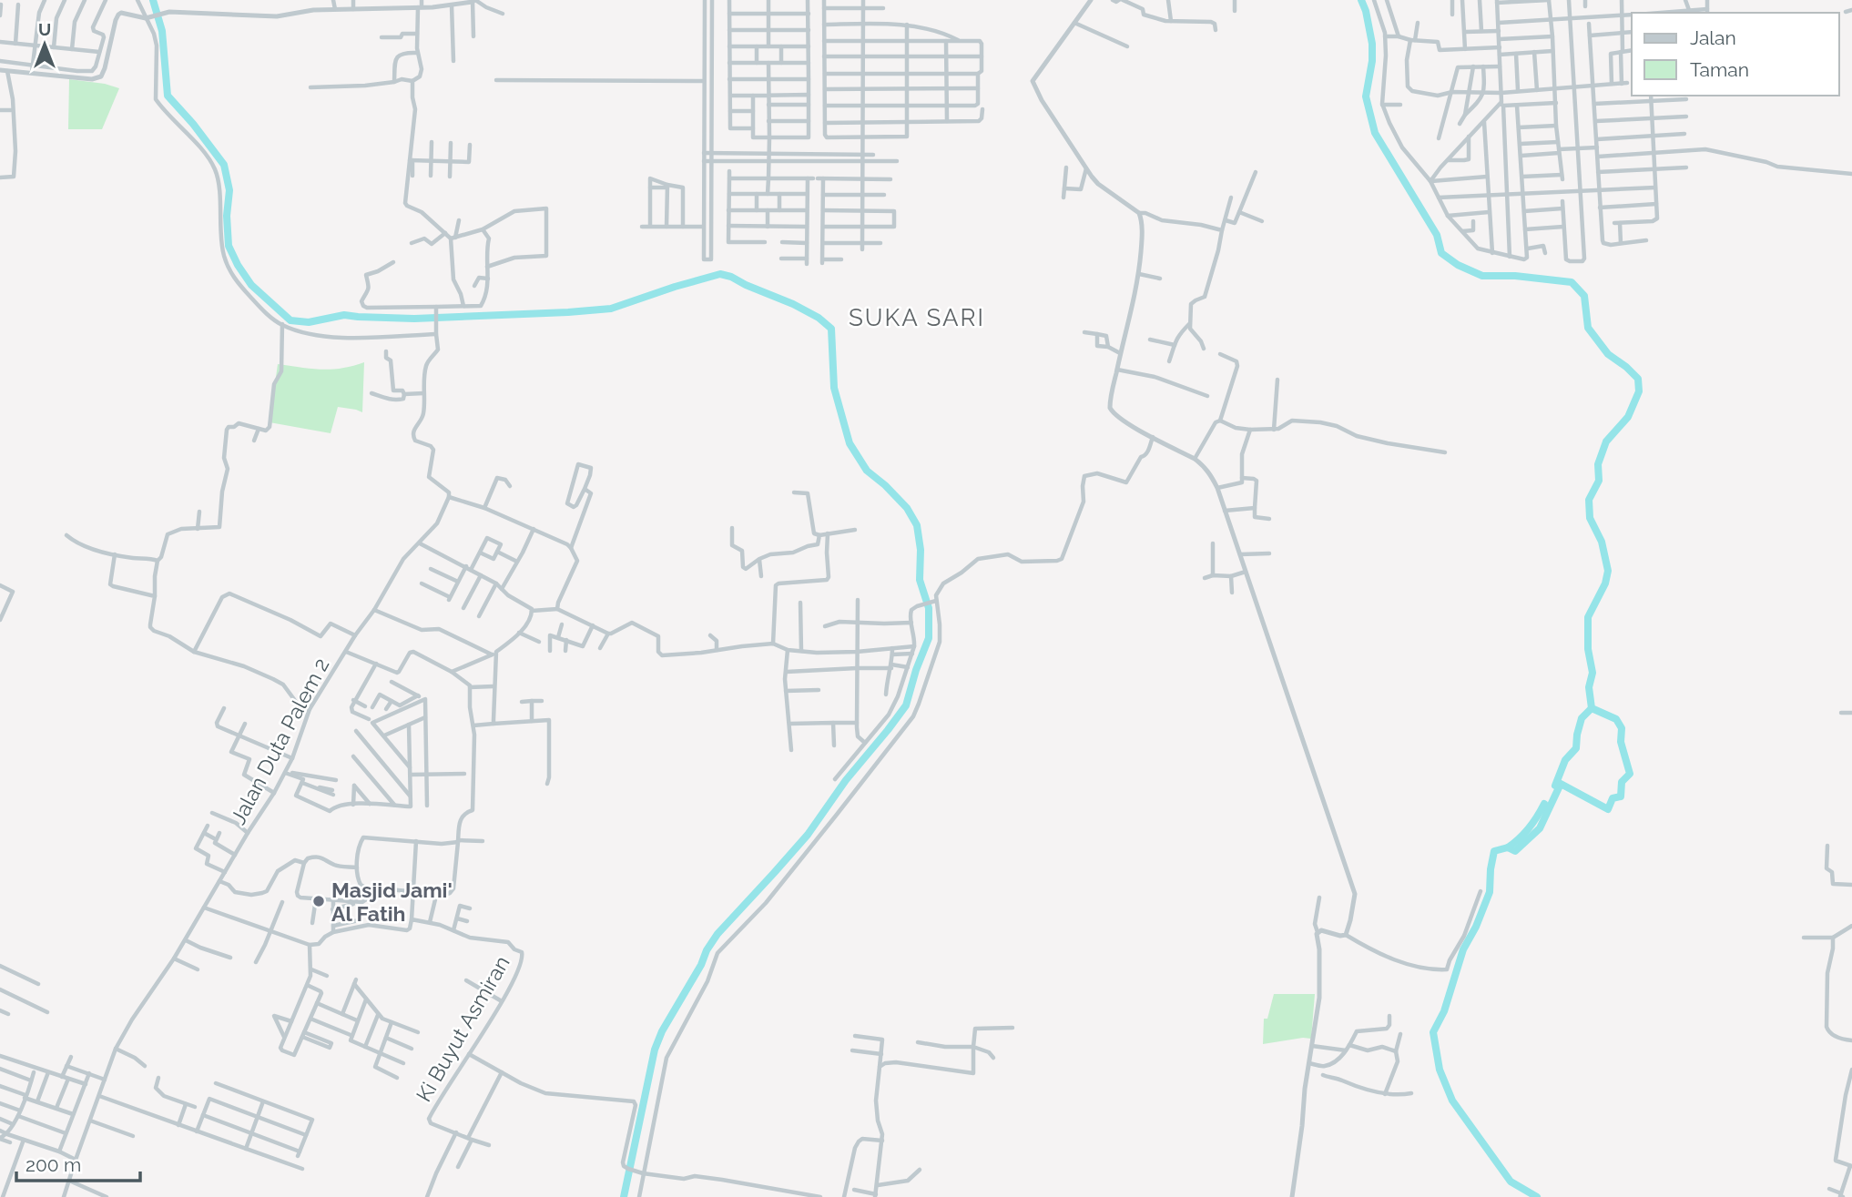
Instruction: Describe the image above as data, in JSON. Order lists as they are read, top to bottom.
{
  "streets": {
    "street": ["Jalan Duta Palem 2", "Ki Buyut Asmiran"]
  },
  "districts": ["SUKA SARI"],
  "places": ["Masjid Jami' Al Fatih"],
  "legend": ["Jalan", "Taman"],
  "scale_bar": "200 m",
  "north": "top"
}
